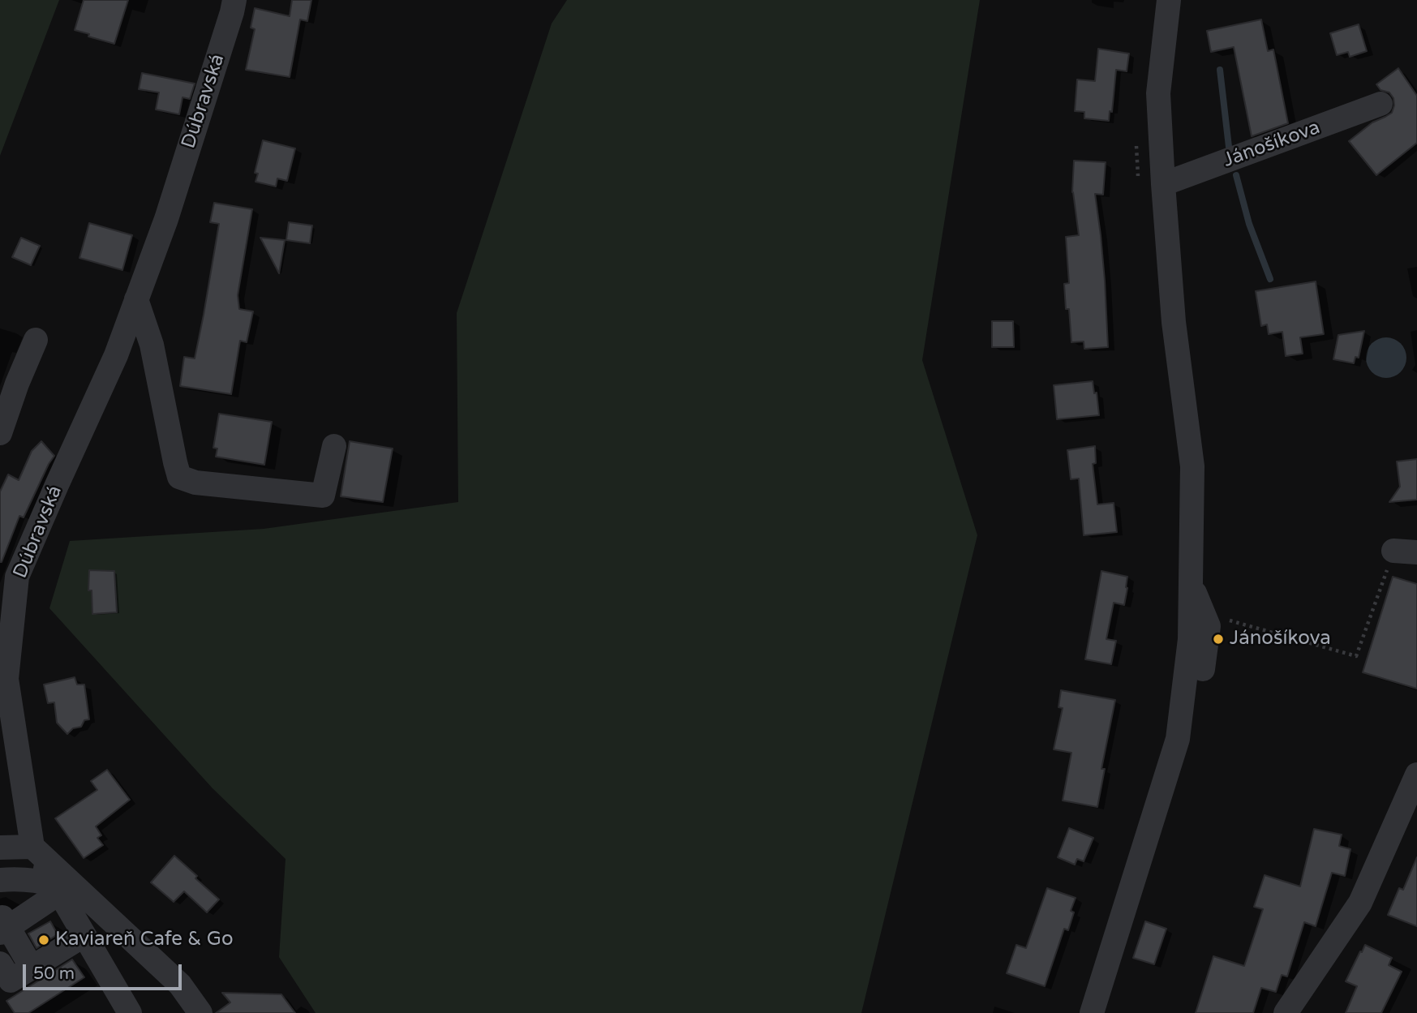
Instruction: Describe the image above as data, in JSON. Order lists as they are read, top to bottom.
{
  "streets": {
    "street": ["Dúbravská", "Jánošíkova"]
  },
  "places": ["Jánošíkova", "Kaviareň Cafe & Go"],
  "scale_bar": "50 m"
}
